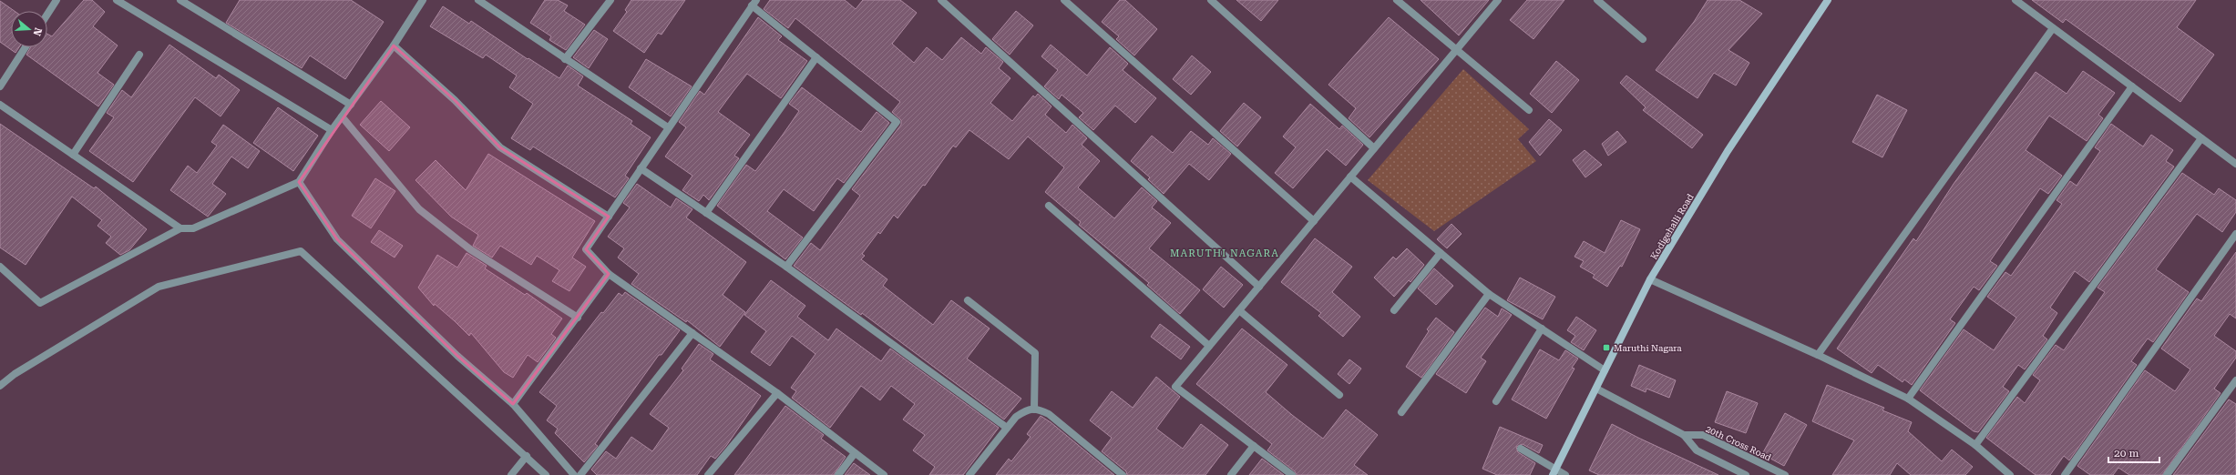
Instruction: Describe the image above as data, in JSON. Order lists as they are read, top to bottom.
{
  "streets": {
    "main road": ["Kodigehalli Road"],
    "street": ["20th Cross Road"]
  },
  "crossings": [
    ["Kodigehalli Road", "20th Cross Road"]
  ],
  "districts": ["MARUTHI NAGARA"],
  "places": {
    "transit": ["Maruthi Nagara"]
  },
  "scale_bar": "20 m",
  "north": "right"
}
